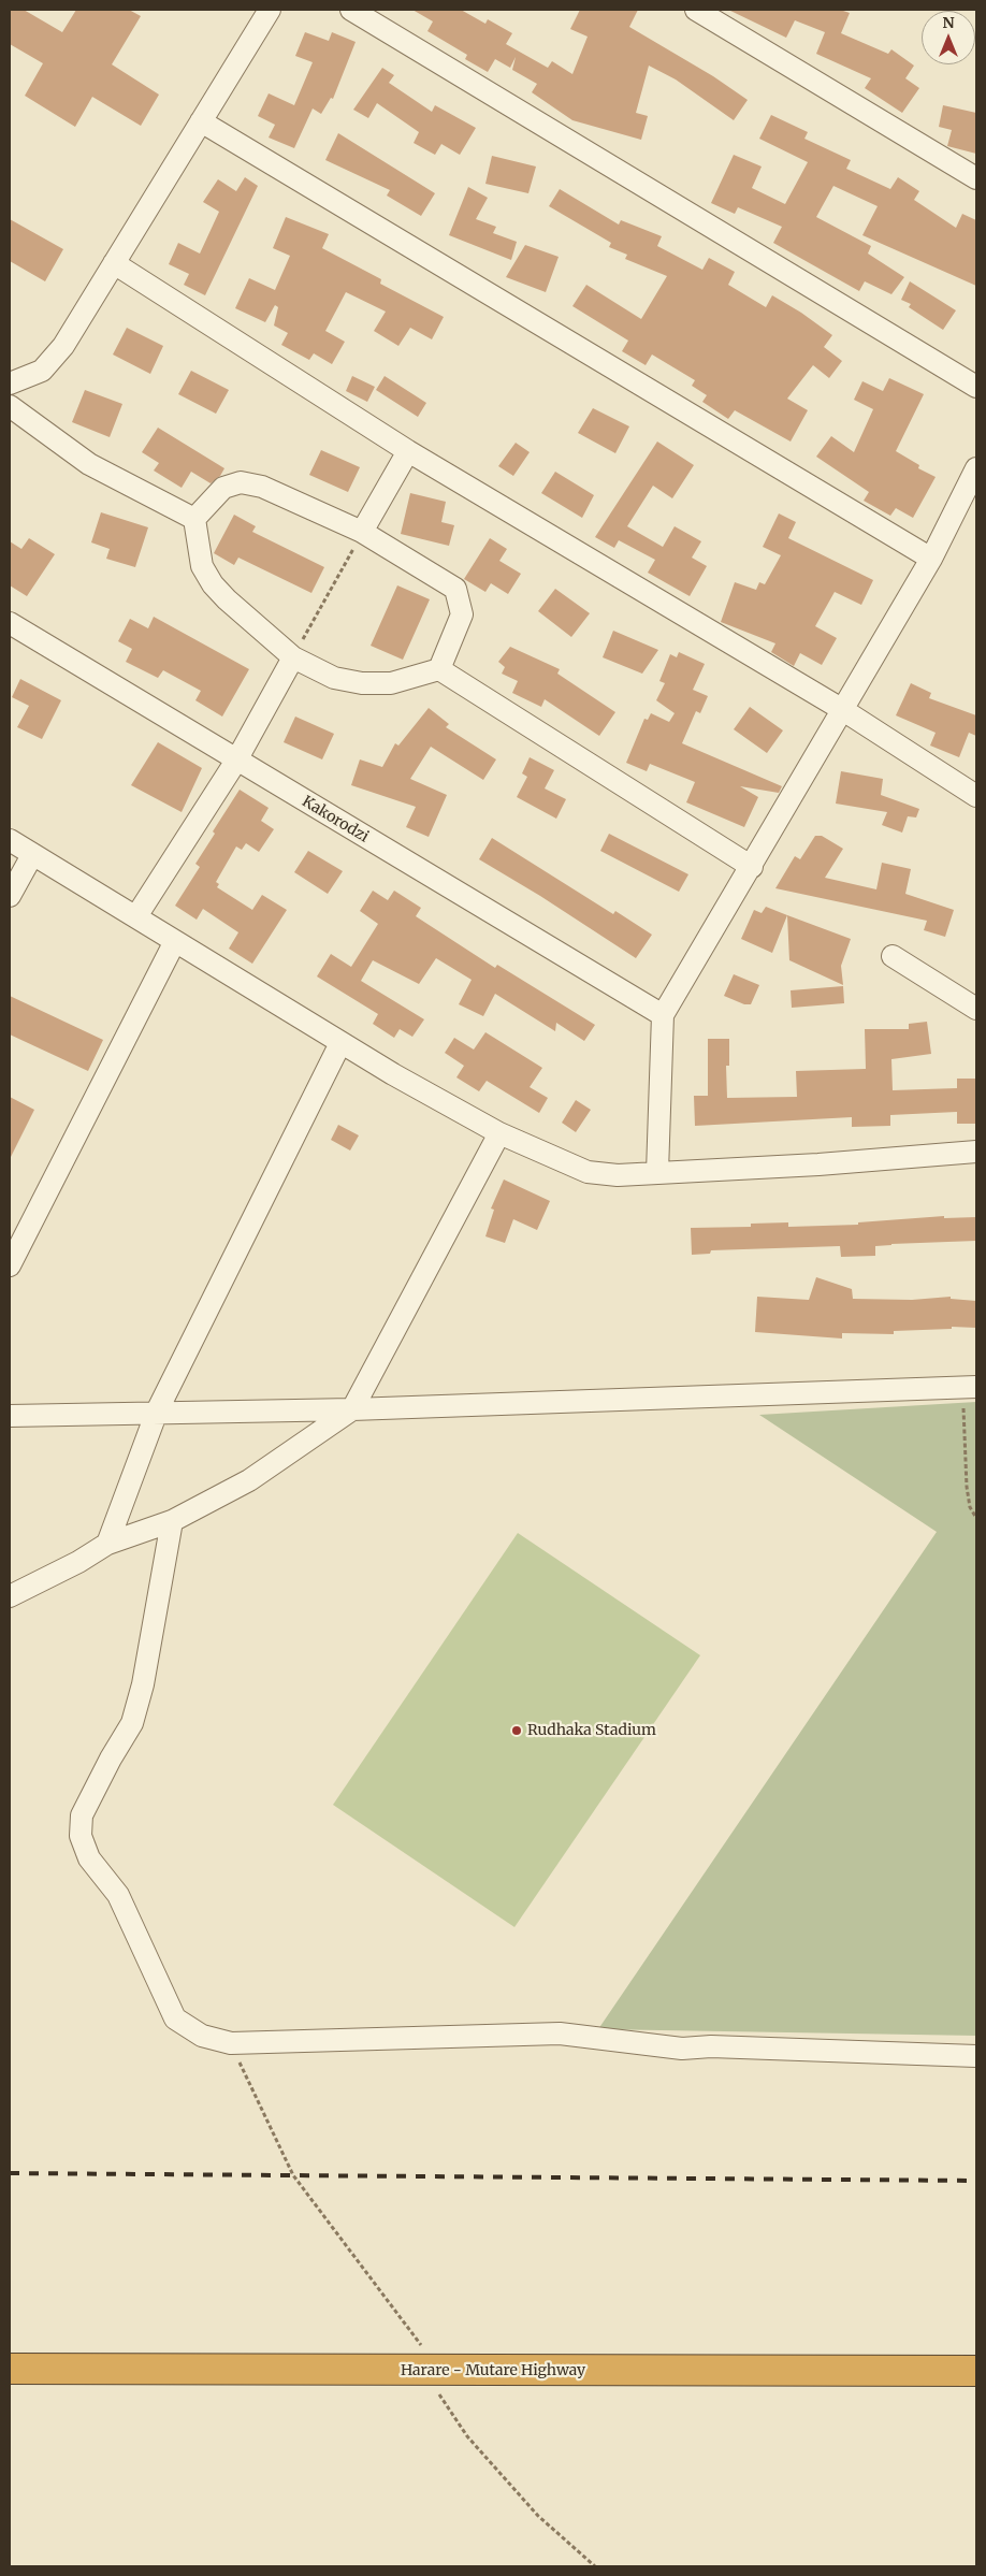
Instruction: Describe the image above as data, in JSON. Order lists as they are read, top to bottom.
{
  "streets": {
    "highway": ["Harare - Mutare Highway"],
    "street": ["Kakorodzi"]
  },
  "places": ["Rudhaka Stadium"],
  "north": "top"
}
